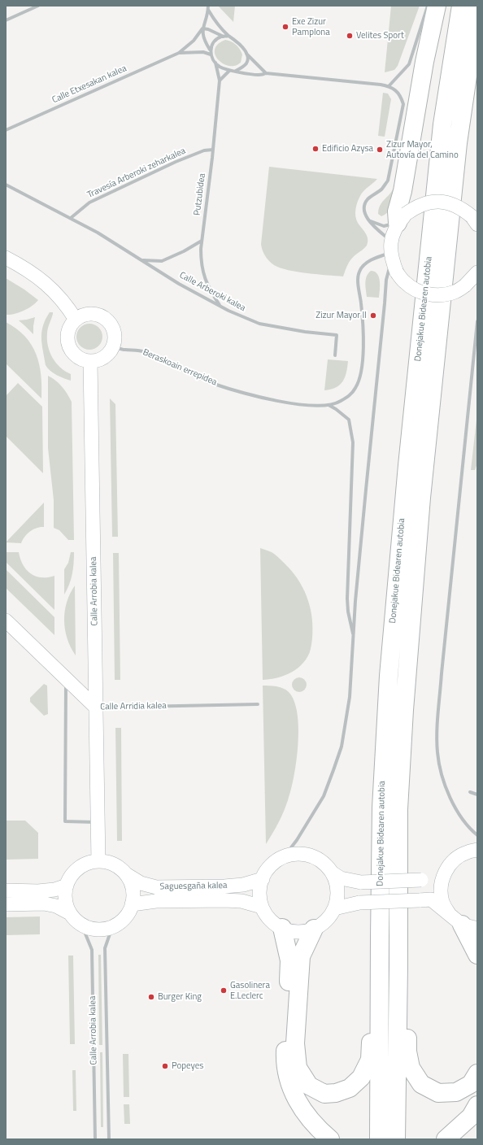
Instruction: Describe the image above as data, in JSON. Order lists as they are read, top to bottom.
{
  "streets": {
    "highway": ["Donejakue Bidearen autobia"],
    "street": [
      "Calle Etxesakan kalea",
      "Travesía Arberoki zeharkalea",
      "Putzubidea",
      "Calle Arberoki kalea",
      "Beraskoain errepidea",
      "Calle Arrobia kalea",
      "Calle Arridia kalea",
      "Saguesgaña kalea"
    ]
  },
  "crossings": [
    ["Calle Etxesakan kalea", "Putzubidea"],
    ["Travesía Arberoki zeharkalea", "Putzubidea"],
    ["Travesía Arberoki zeharkalea", "Calle Arberoki kalea"],
    ["Putzubidea", "Calle Arberoki kalea"],
    ["Beraskoain errepidea", "Calle Arrobia kalea"],
    ["Calle Arrobia kalea", "Calle Arridia kalea"],
    ["Calle Arrobia kalea", "Saguesgaña kalea"]
  ],
  "places": [
    "Exe Zizur Pamplona",
    "Velites Sport",
    "Edificio Azysa",
    "Zizur Mayor, Autovía del Camino",
    "Zizur Mayor II",
    "Gasolinera E.Leclerc",
    "Burger King",
    "Popeyes"
  ]
}
